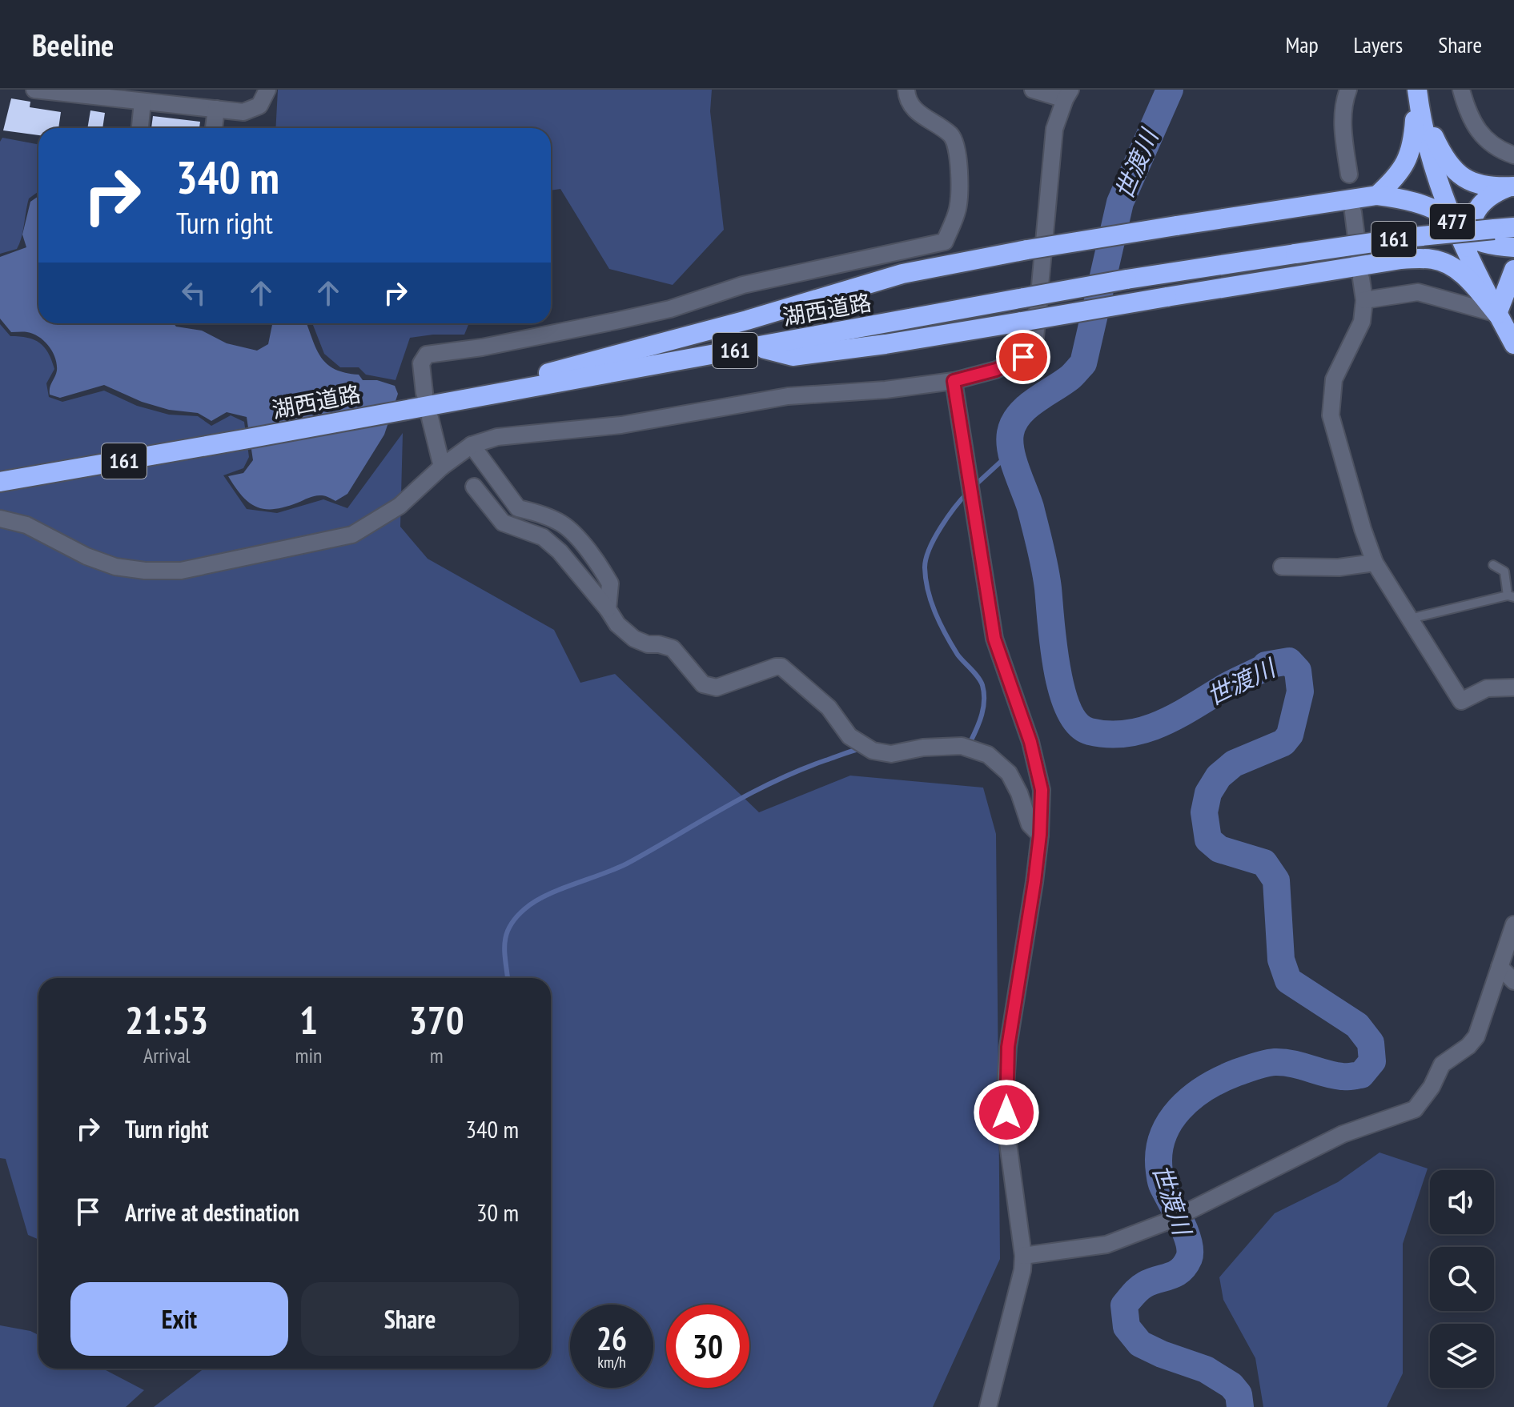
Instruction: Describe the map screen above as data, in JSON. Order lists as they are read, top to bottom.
{
  "streets": {
    "highway": ["477", "161", "湖西道路"]
  },
  "water": ["世渡川"],
  "page": {
    "header": "Beeline",
    "nav": ["Map", "Layers", "Share"],
    "turn": ["340 m", "Turn right"],
    "eta": [
      "21:53",
      "Arrival",
      "1",
      "min",
      "370",
      "m"
    ],
    "list": [
      {
        "name": "Turn right",
        "value": "340 m"
      },
      {
        "name": "Arrive at destination",
        "value": "30 m"
      }
    ],
    "buttons": ["Exit", "Share"],
    "speed": "26 km/h",
    "limit": "30"
  }
}
